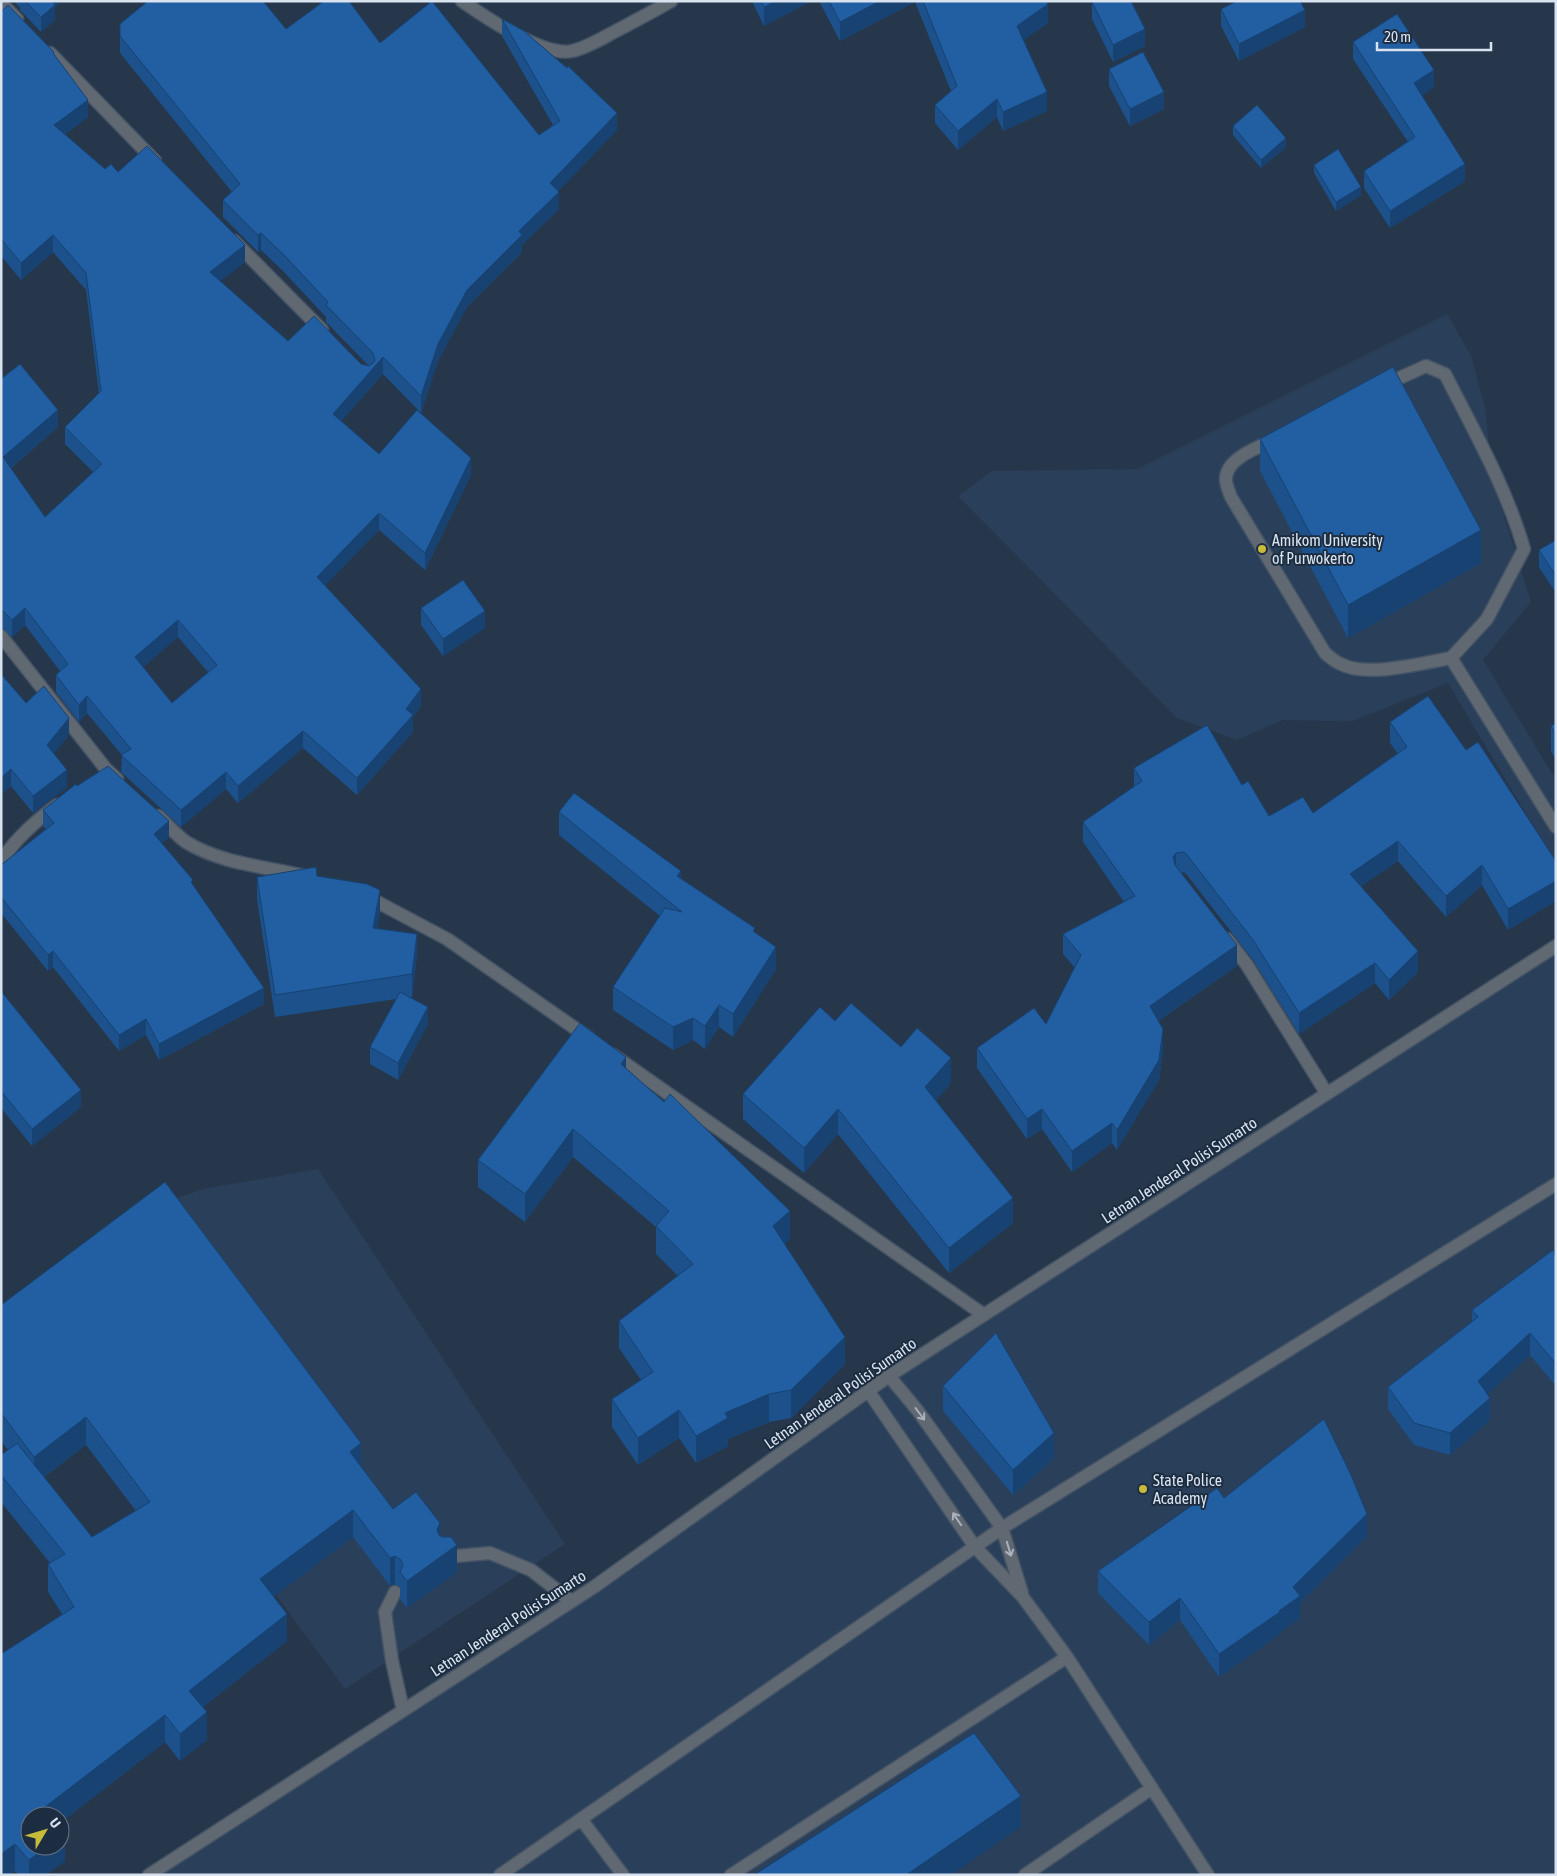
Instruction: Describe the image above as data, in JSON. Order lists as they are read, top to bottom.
{
  "streets": {
    "street": ["Letnan Jenderal Polisi Sumarto"]
  },
  "places": ["Amikom University of Purwokerto", "State Police Academy"],
  "scale_bar": "20 m",
  "north": "top right"
}
